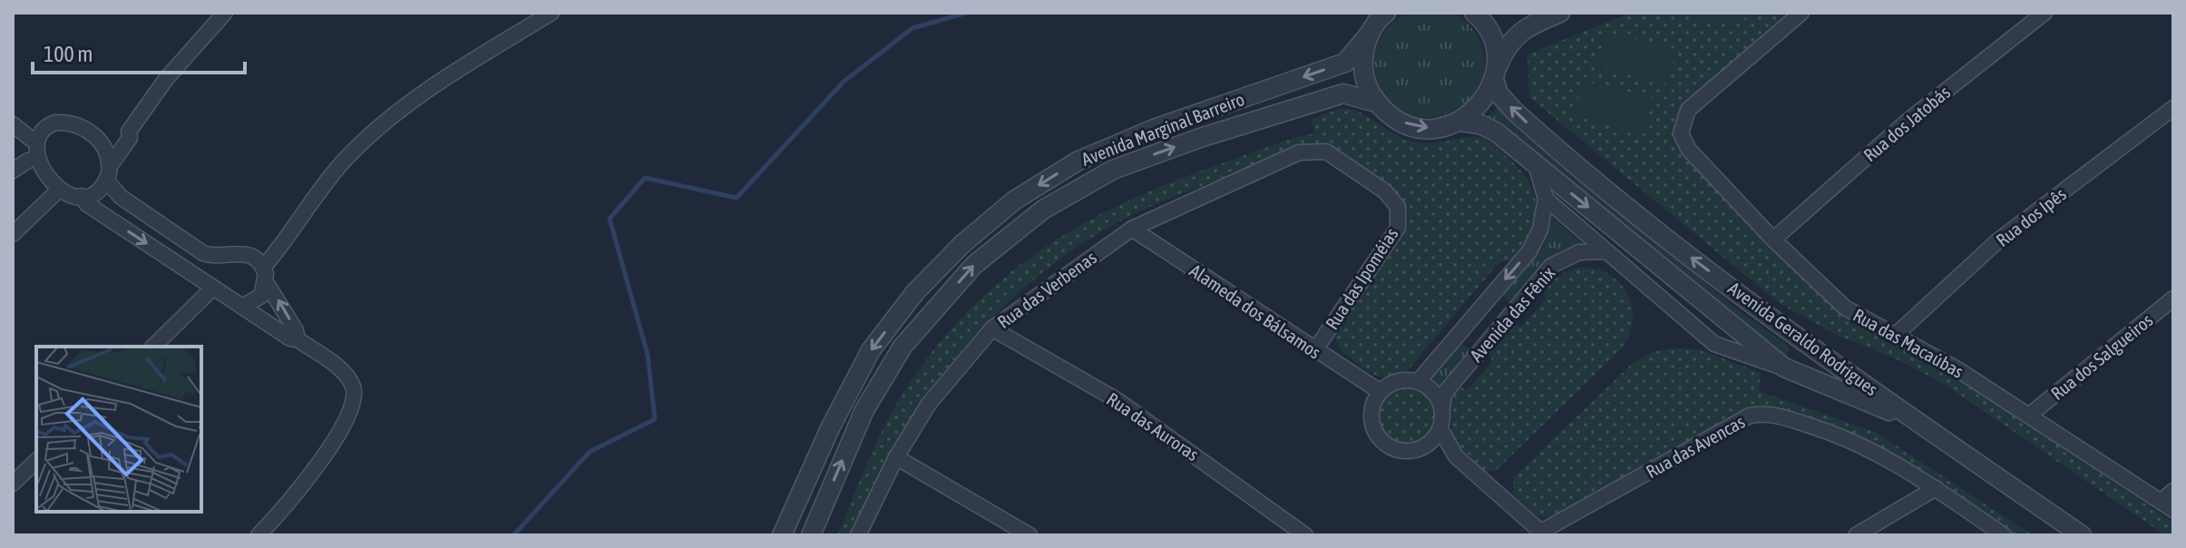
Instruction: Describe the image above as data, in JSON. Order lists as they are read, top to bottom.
{
  "streets": {
    "street": [
      "Rua dos Jatobás",
      "Avenida Marginal Barreiro",
      "Rua dos Ipês",
      "Rua das Ipoméias",
      "Rua das Verbenas",
      "Alameda dos Bálsamos",
      "Avenida das Fênix",
      "Avenida Geraldo Rodrigues",
      "Rua das Macaúbas",
      "Rua dos Salgueiros",
      "Rua das Auroras",
      "Rua das Avencas"
    ]
  },
  "crossings": [
    ["Rua dos Jatobás", "Rua das Macaúbas"],
    ["Rua dos Ipês", "Rua das Macaúbas"],
    ["Rua das Ipoméias", "Rua das Verbenas"],
    ["Rua das Ipoméias", "Alameda dos Bálsamos"],
    ["Rua das Verbenas", "Alameda dos Bálsamos"],
    ["Rua das Verbenas", "Rua das Auroras"],
    ["Alameda dos Bálsamos", "Avenida das Fênix"],
    ["Avenida das Fênix", "Avenida Geraldo Rodrigues"],
    ["Rua das Macaúbas", "Rua dos Salgueiros"]
  ],
  "scale_bar": "100 m"
}
